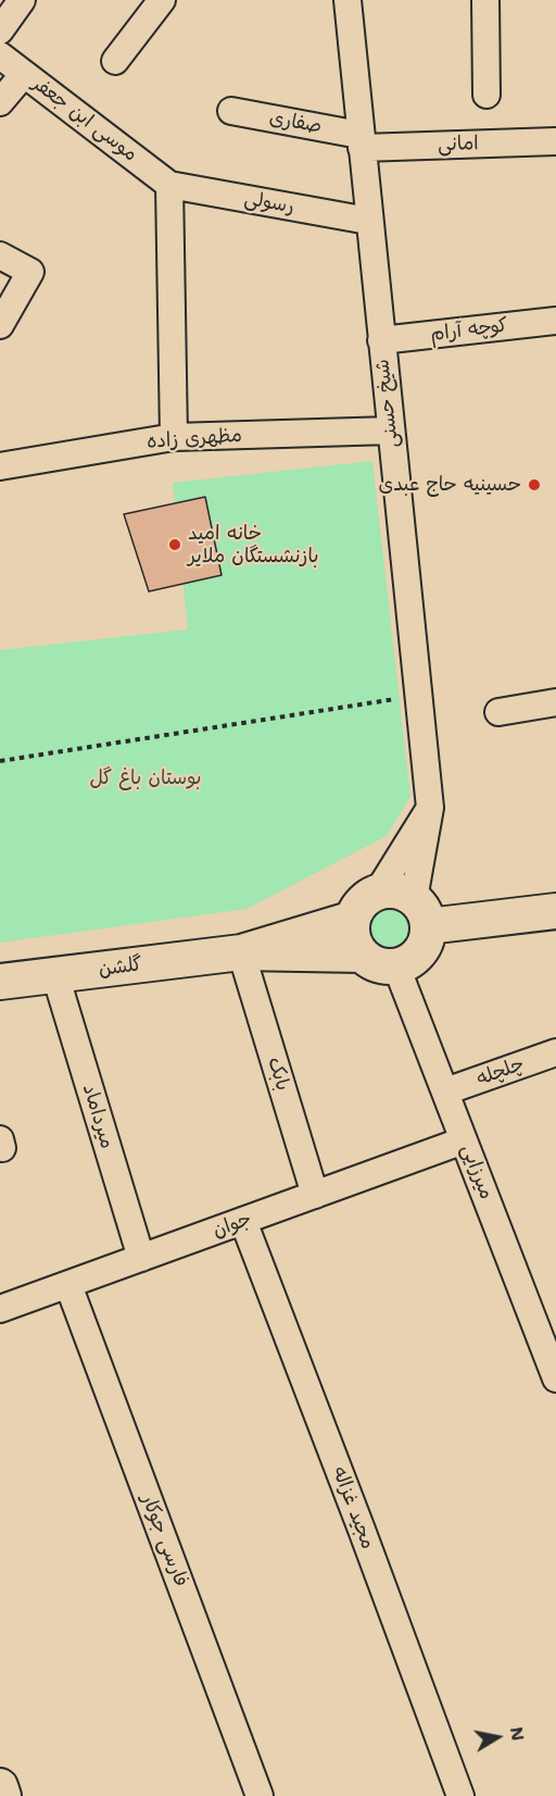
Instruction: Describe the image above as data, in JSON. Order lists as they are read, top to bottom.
{
  "streets": {
    "main road": ["گلشن"],
    "street": [
      "موسی ابن جعفر",
      "صفاری",
      "امانی",
      "رسولی",
      "کوچه آرام",
      "شیخ حسنی",
      "مظهری زاده",
      "چلچله",
      "بابک",
      "میرداماد",
      "میرزایی",
      "جوان",
      "مجید غزاله",
      "فارسی جوکار"
    ]
  },
  "crossings": [
    ["موسی ابن جعفر", "رسولی"],
    ["صفاری", "امانی"],
    ["صفاری", "شیخ حسنی"],
    ["امانی", "شیخ حسنی"],
    ["رسولی", "شیخ حسنی"],
    ["کوچه آرام", "شیخ حسنی"],
    ["شیخ حسنی", "مظهری زاده"],
    ["شیخ حسنی", "میرزایی"],
    ["گلشن", "بابک"],
    ["گلشن", "میرداماد"],
    ["چلچله", "میرزایی"],
    ["بابک", "جوان"],
    ["میرداماد", "جوان"],
    ["میرزایی", "جوان"],
    ["جوان", "مجید غزاله"],
    ["جوان", "فارسی جوکار"]
  ],
  "parks": ["بوستان باغ گل"],
  "places": ["حسینیه حاج عبدی", "خانه امید بازنشستگان ملایر"],
  "north": "right"
}
